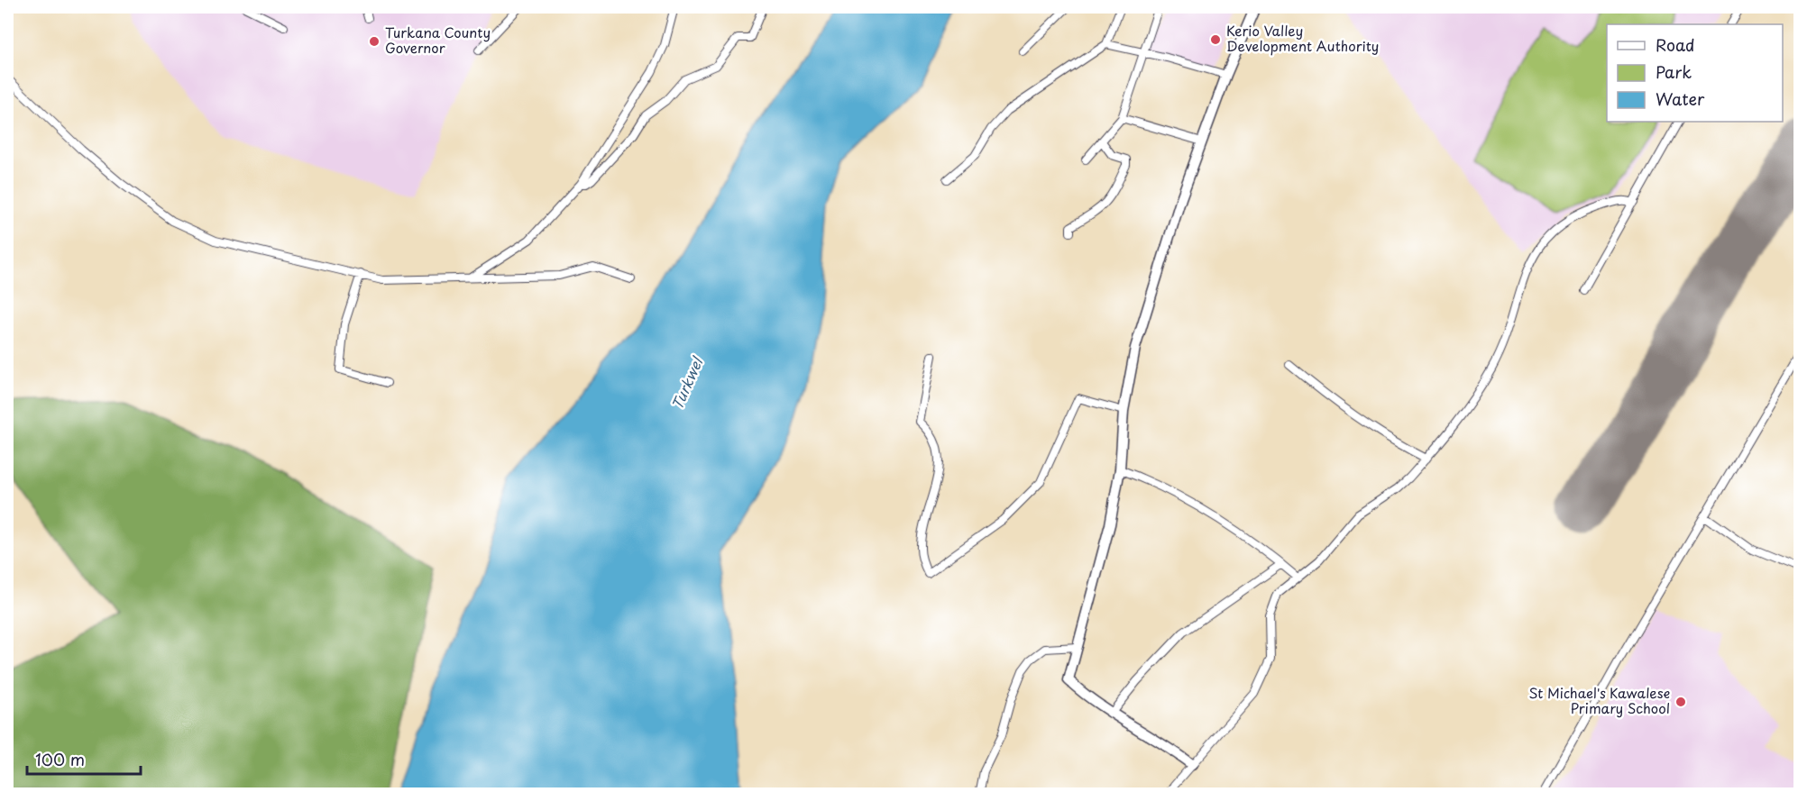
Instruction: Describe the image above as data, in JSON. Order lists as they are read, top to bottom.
{
  "water": ["Turkwel"],
  "places": ["Kerio Valley Development Authority", "Turkana County Governor", "St Michael's Kawalese Primary School"],
  "legend": ["Road", "Park", "Water"],
  "scale_bar": "100 m"
}
